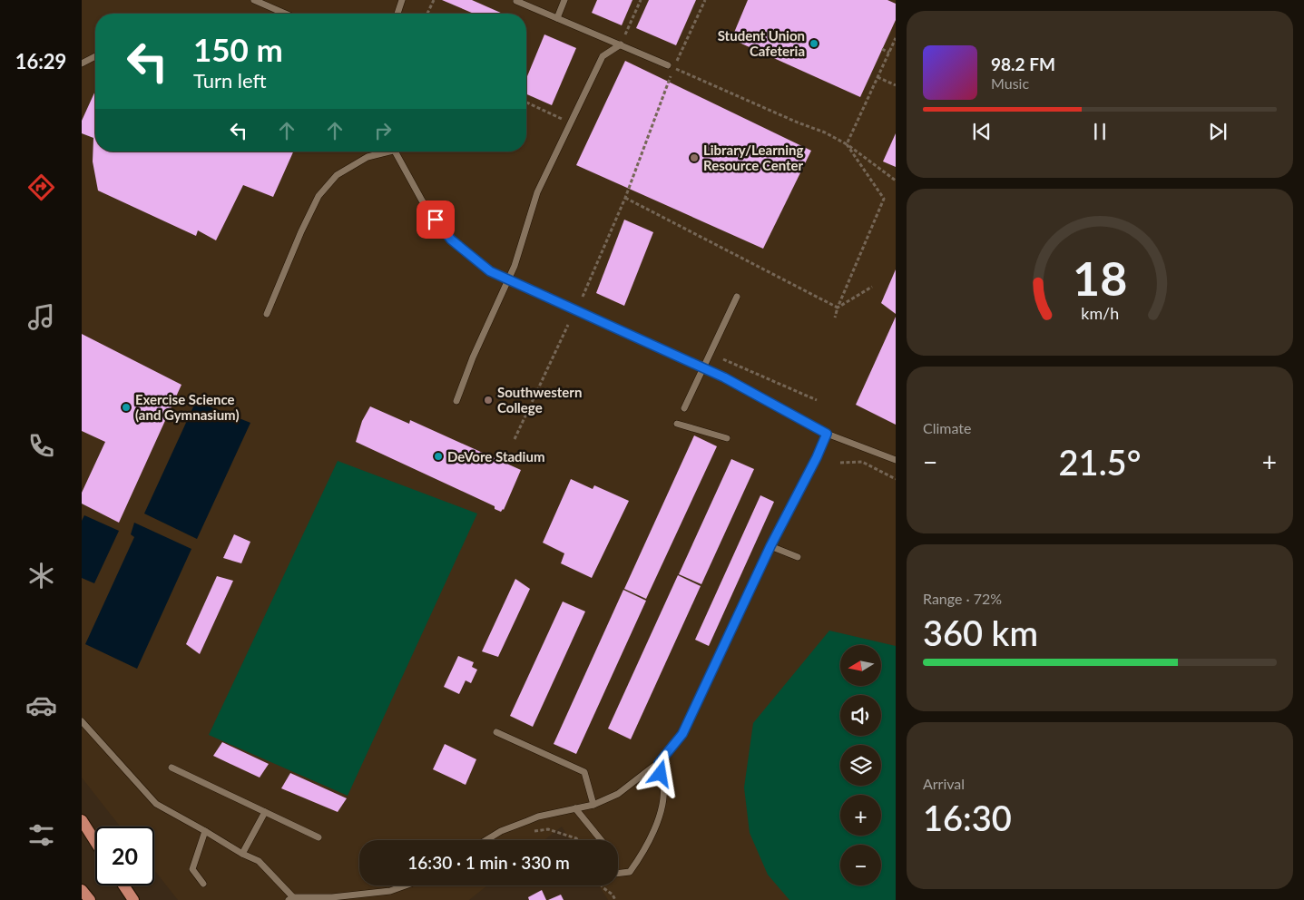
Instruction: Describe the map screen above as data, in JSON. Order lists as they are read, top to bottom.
{
  "places": [
    "Student Union Cafeteria",
    "Library/Learning Resource Center",
    "Southwestern College",
    "Exercise Science (and Gymnasium)",
    "DeVore Stadium"
  ],
  "north": "left",
  "page": {
    "tabs": "16:29",
    "turn": ["150 m", "Turn left"],
    "song": ["98.2 FM", "Music"],
    "tile": [
      "Climate",
      ["Range · 72%", "360 km"],
      ["Arrival", "16:30"]
    ],
    "heat": ["−", "21.5°", "+"],
    "map_buttons": ["+", "−"],
    "limit": "20",
    "trip": "16:30 · 1 min · 330 m",
    "gauge": ["18", "km/h"]
  }
}
